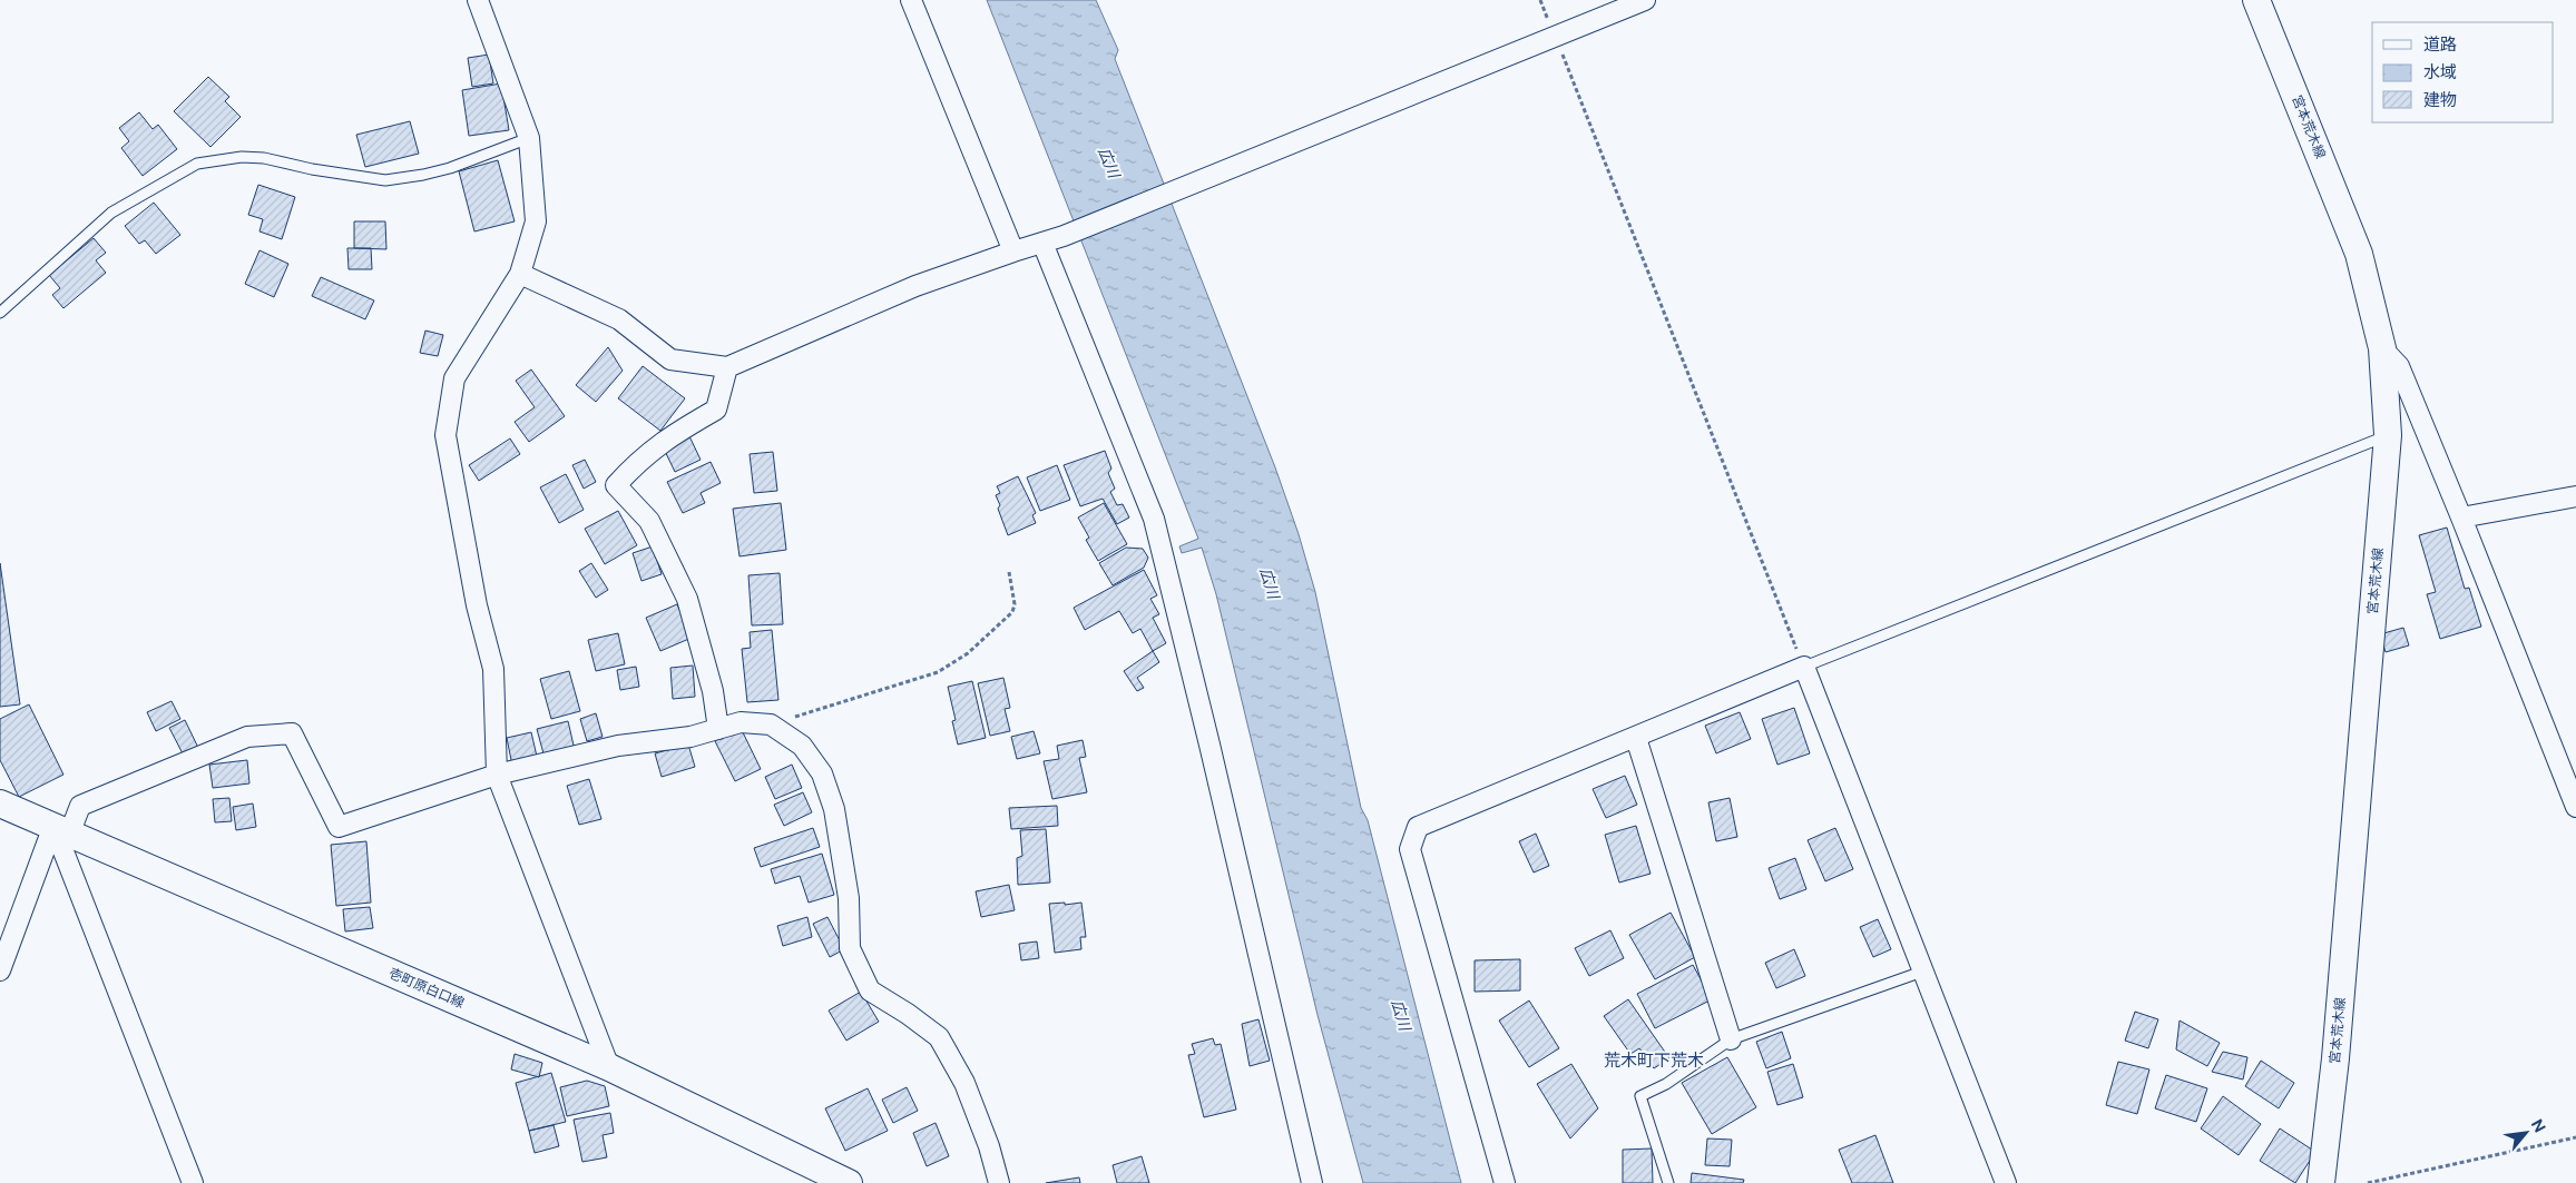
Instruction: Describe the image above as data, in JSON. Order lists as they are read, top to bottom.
{
  "streets": {
    "main road": ["宮本荒木線", "壱町原白口線"]
  },
  "districts": ["荒木町下荒木"],
  "water": ["広川"],
  "legend": ["道路", "水域", "建物"],
  "north": "top right"
}
